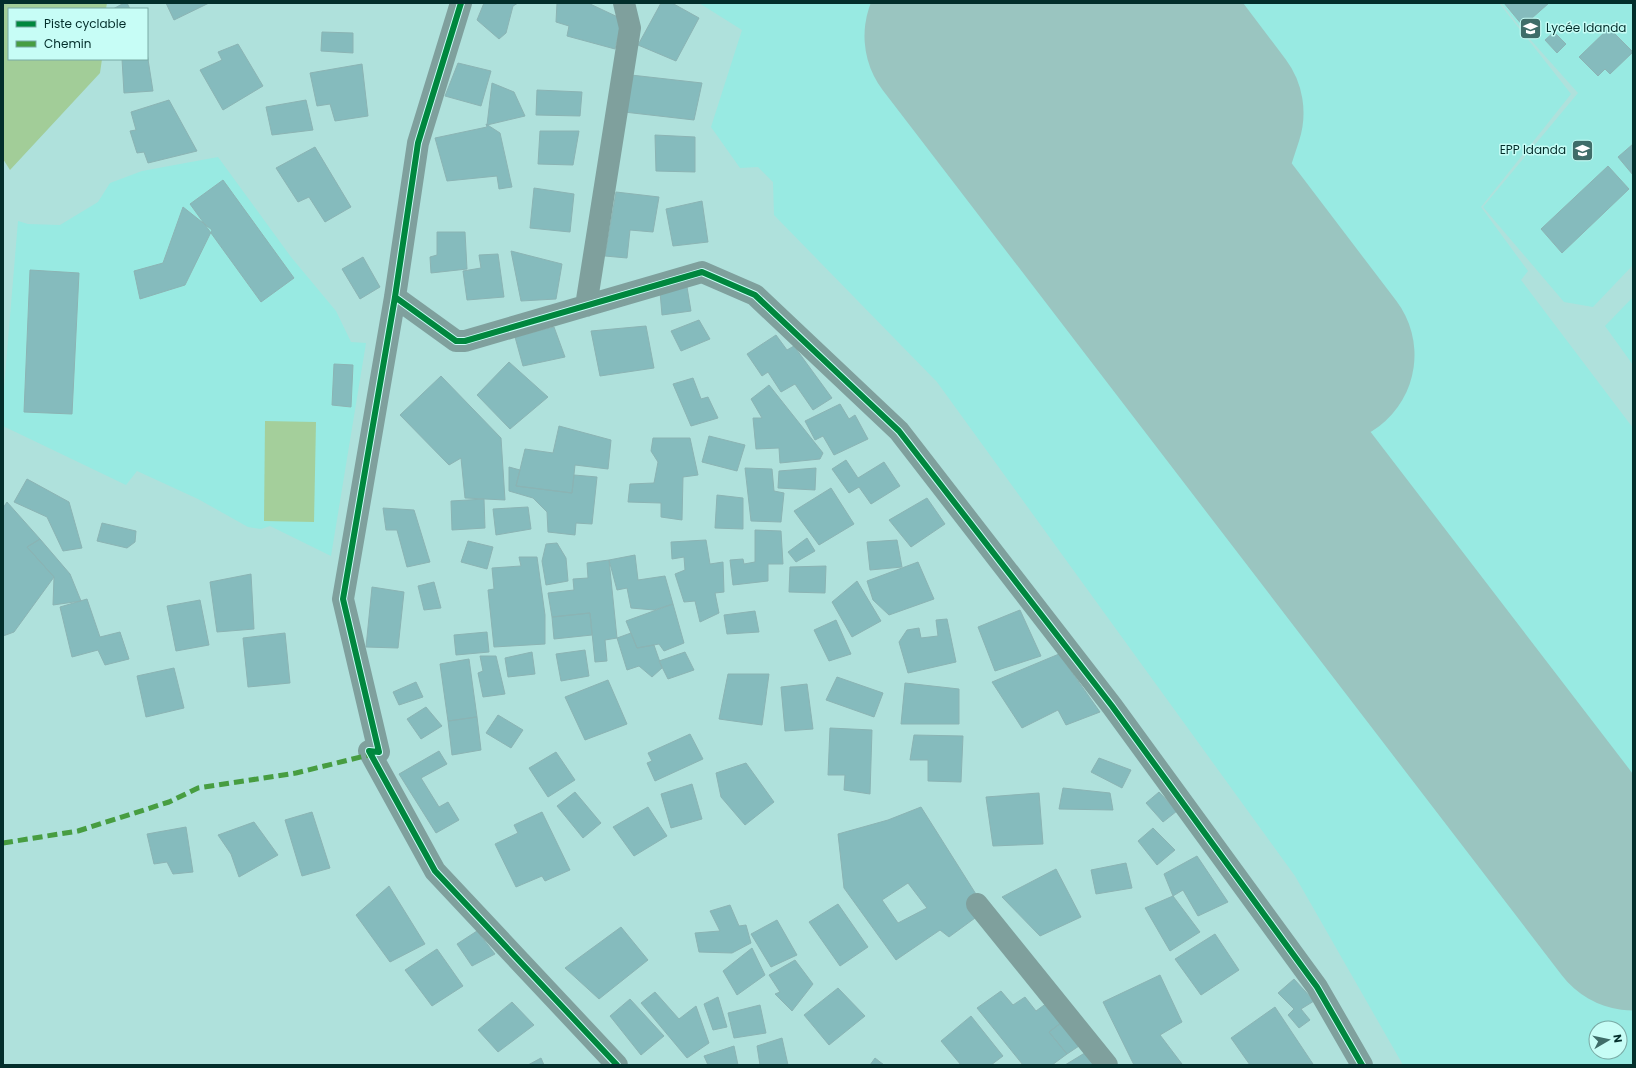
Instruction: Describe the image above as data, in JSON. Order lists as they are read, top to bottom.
{
  "places": {
    "school or university": ["Lycée Idanda", "EPP Idanda"]
  },
  "legend": ["Piste cyclable", "Chemin"],
  "north": "right"
}
